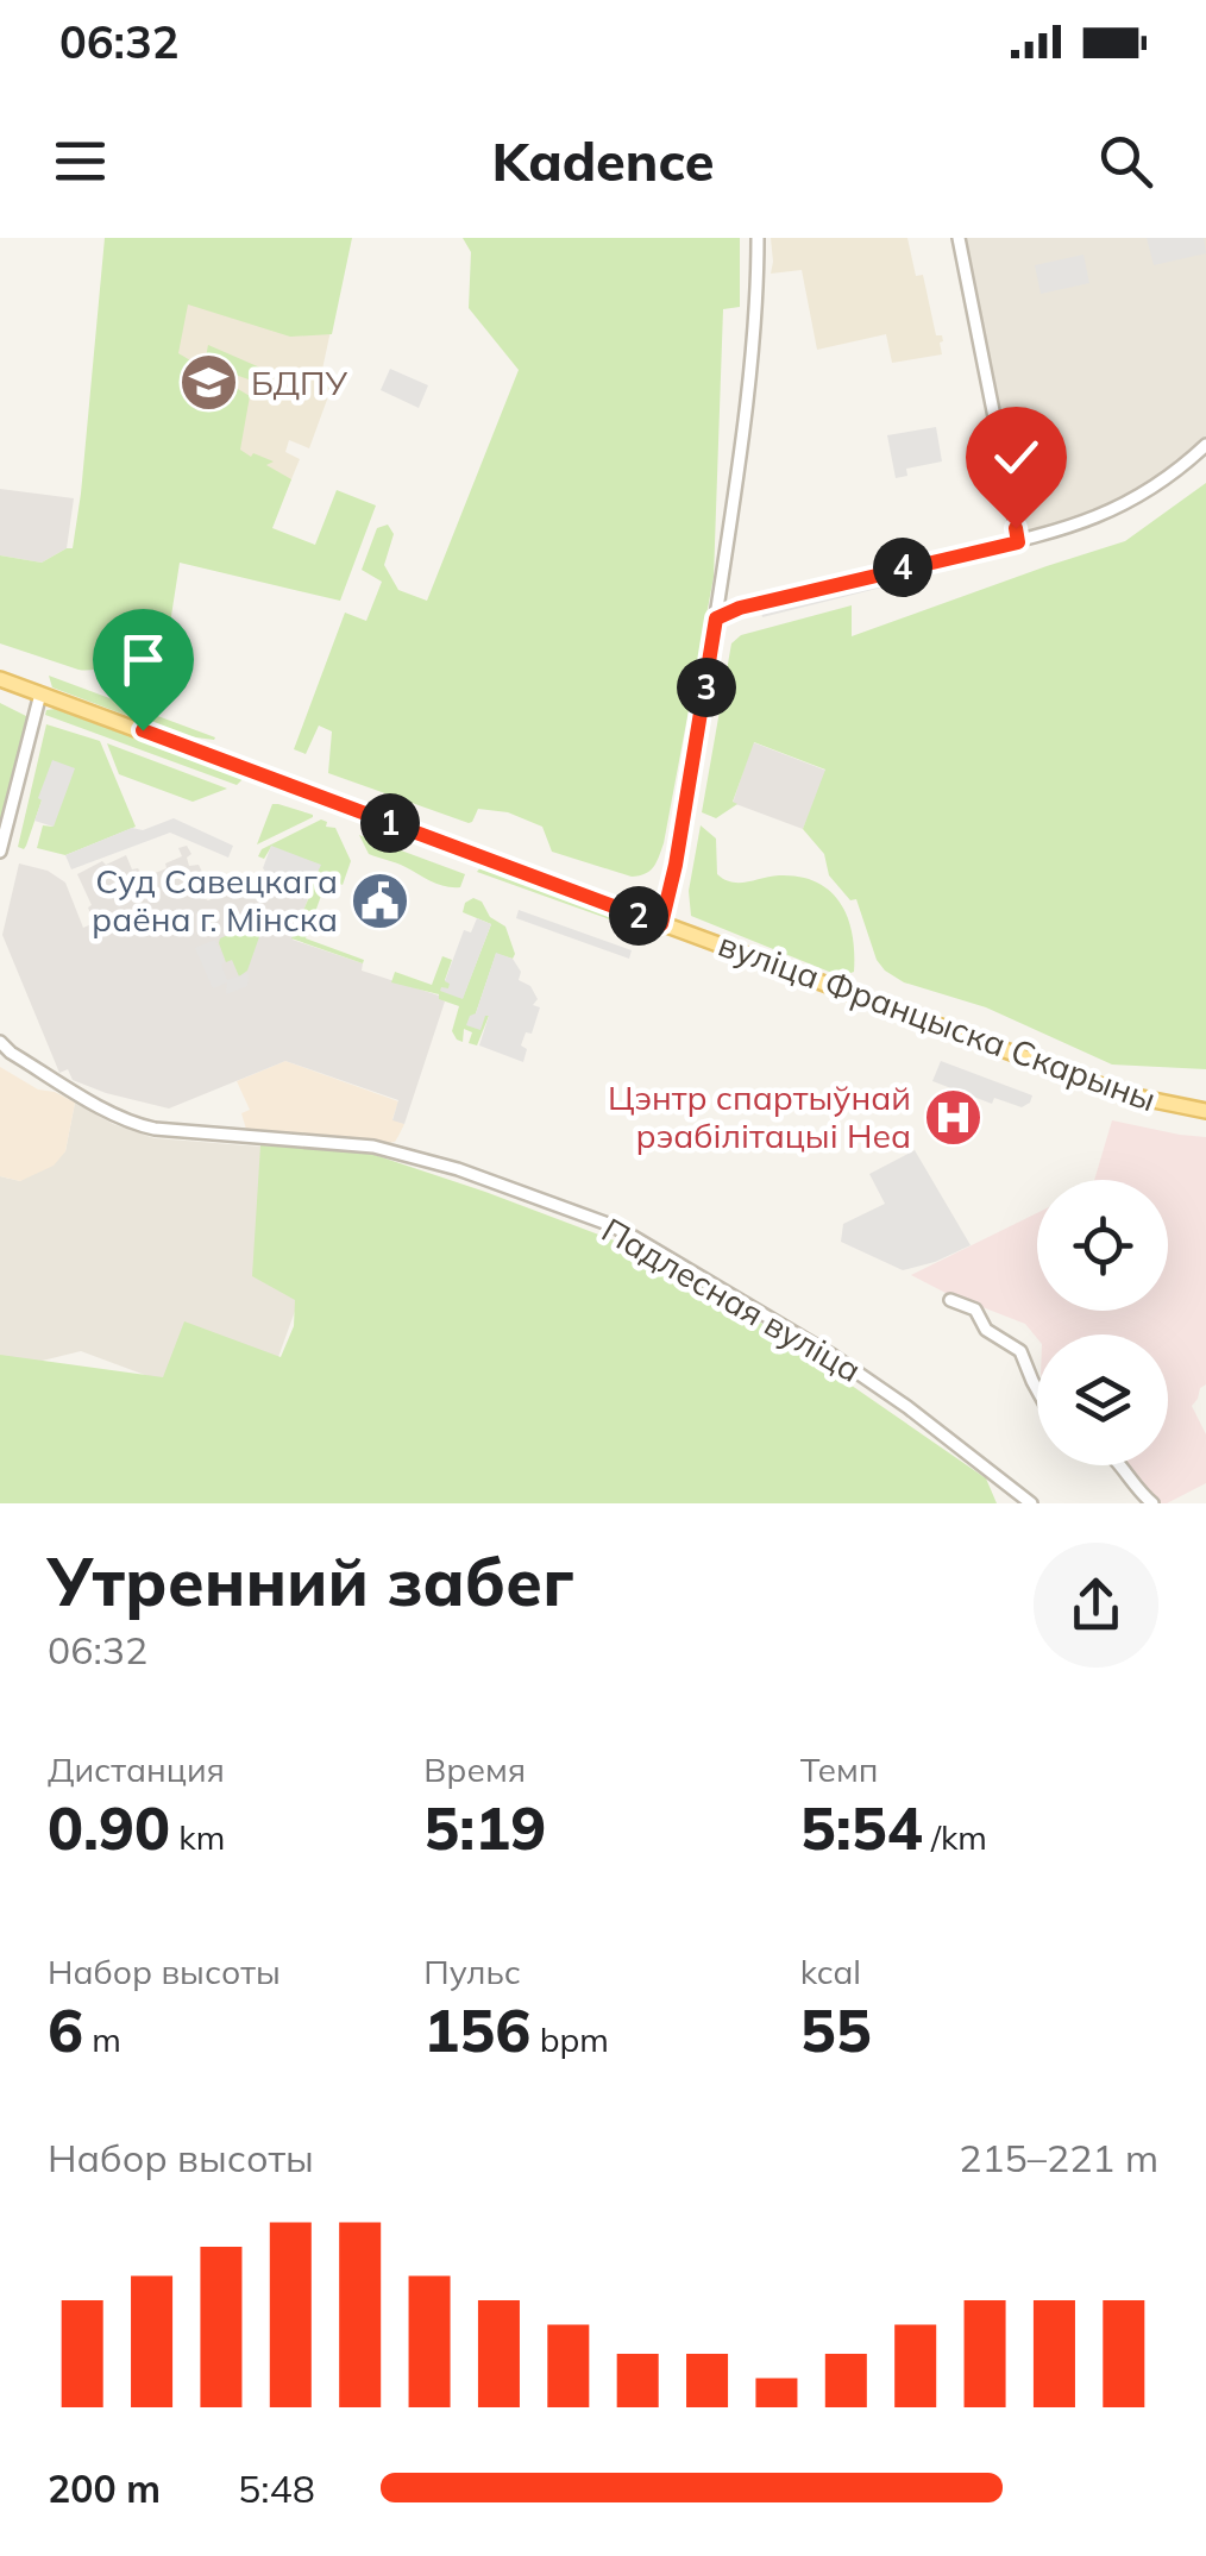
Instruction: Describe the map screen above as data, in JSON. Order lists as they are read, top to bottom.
{
  "streets": {
    "main road": ["вуліца Францыска Скарыны"],
    "street": ["Падлесная вуліца"]
  },
  "places": {
    "school or university": ["БДПУ"],
    "public building": ["Суд Савецкага раёна г. Мінска"],
    "hospital": ["Цэнтр спартыўнай рэабілітацыі Неа"]
  },
  "page": {
    "status": "06:32",
    "header": "Kadence",
    "pins": [
      "4",
      "3",
      "1",
      "2"
    ],
    "heading": ["Утренний забег", "06:32"],
    "stats": [
      ["Дистанция", "0.90 km"],
      ["Время", "5:19"],
      ["Темп", "5:54 /km"],
      ["Набор высоты", "6 m"],
      ["Пульс", "156 bpm"],
      ["kcal", "55"]
    ],
    "chart": ["Набор высоты", "215–221 m"],
    "list": [
      {
        "name": "200 m",
        "note": "5:48"
      }
    ]
  }
}
